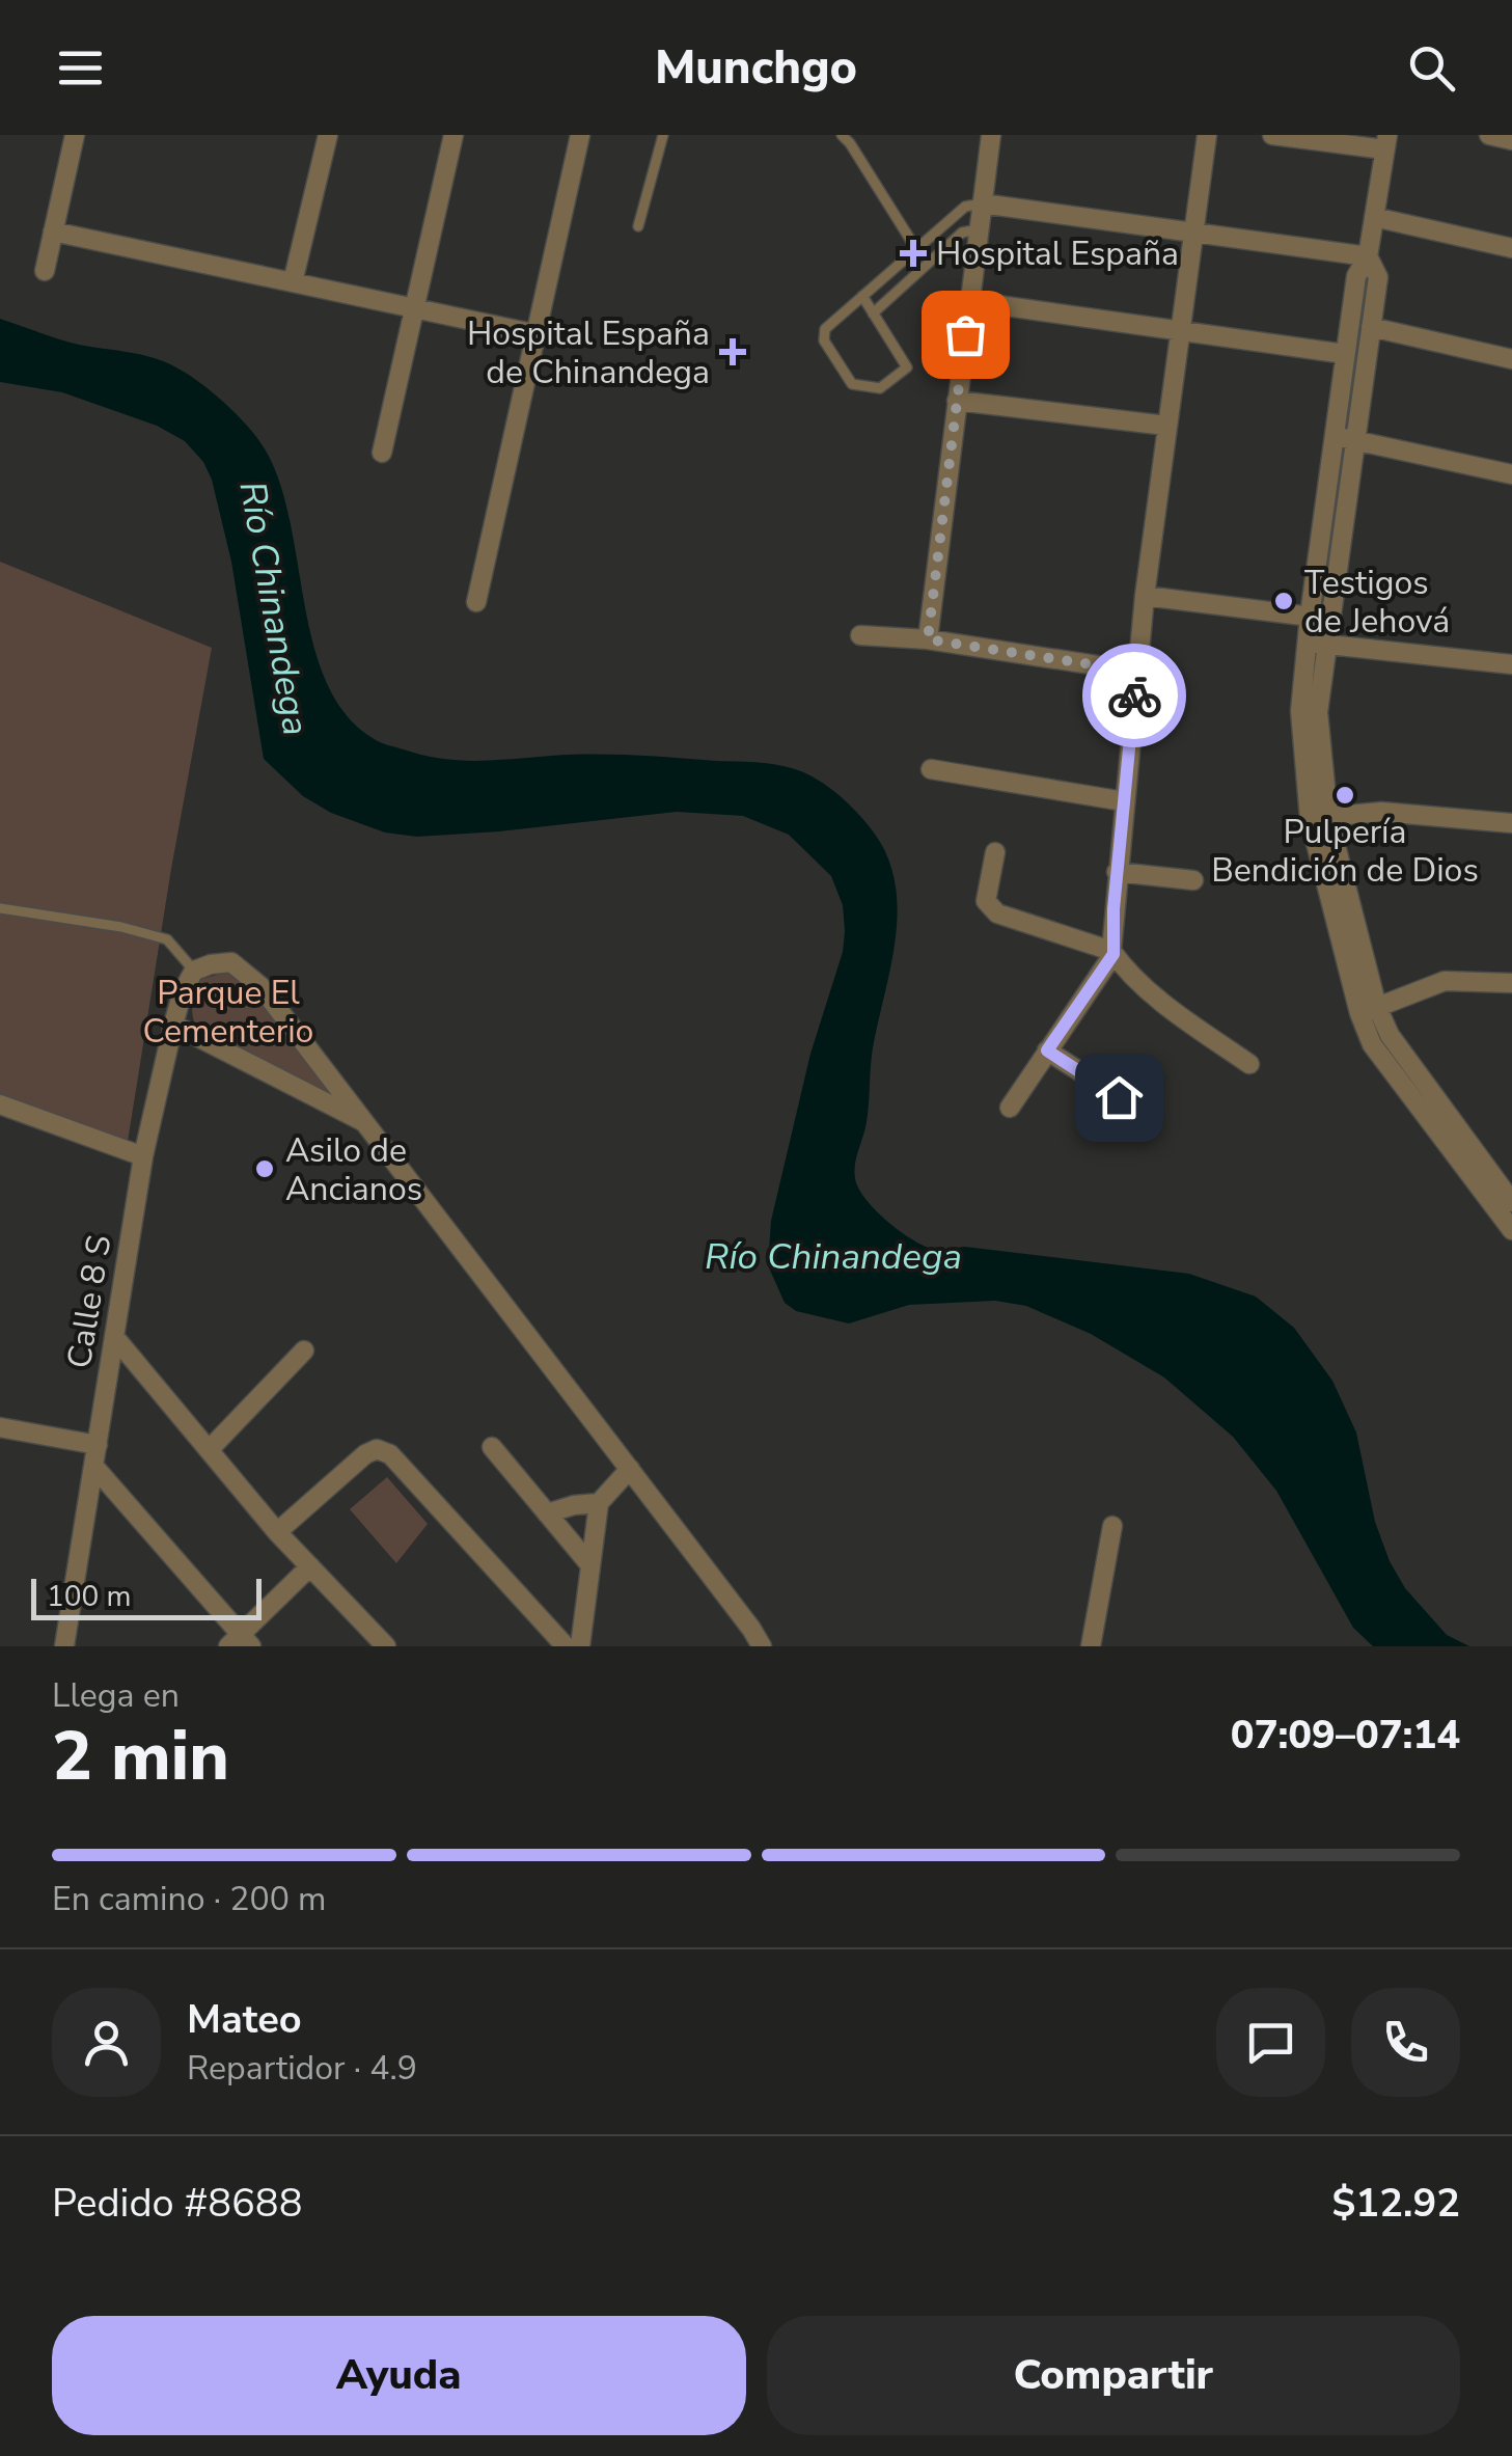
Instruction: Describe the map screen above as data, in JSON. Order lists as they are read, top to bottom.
{
  "streets": {
    "street": ["Calle 8 S"]
  },
  "water": ["Río Chinandega"],
  "parks": ["Parque El Cementerio"],
  "places": {
    "health": ["Hospital España", "Hospital España de Chinandega"],
    "other": ["Testigos de Jehová", "Pulpería Bendición de Dios", "Asilo de Ancianos"]
  },
  "scale_bar": "100 m",
  "page": {
    "header": "Munchgo",
    "scale": "100 m",
    "heading": ["2 min", "Llega en", "07:09–07:14"],
    "panel": [
      "Mateo",
      "Repartidor · 4.9",
      "Pedido #8688",
      "$12.92"
    ],
    "bar": "En camino · 200 m",
    "buttons": ["Ayuda", "Compartir"]
  }
}
